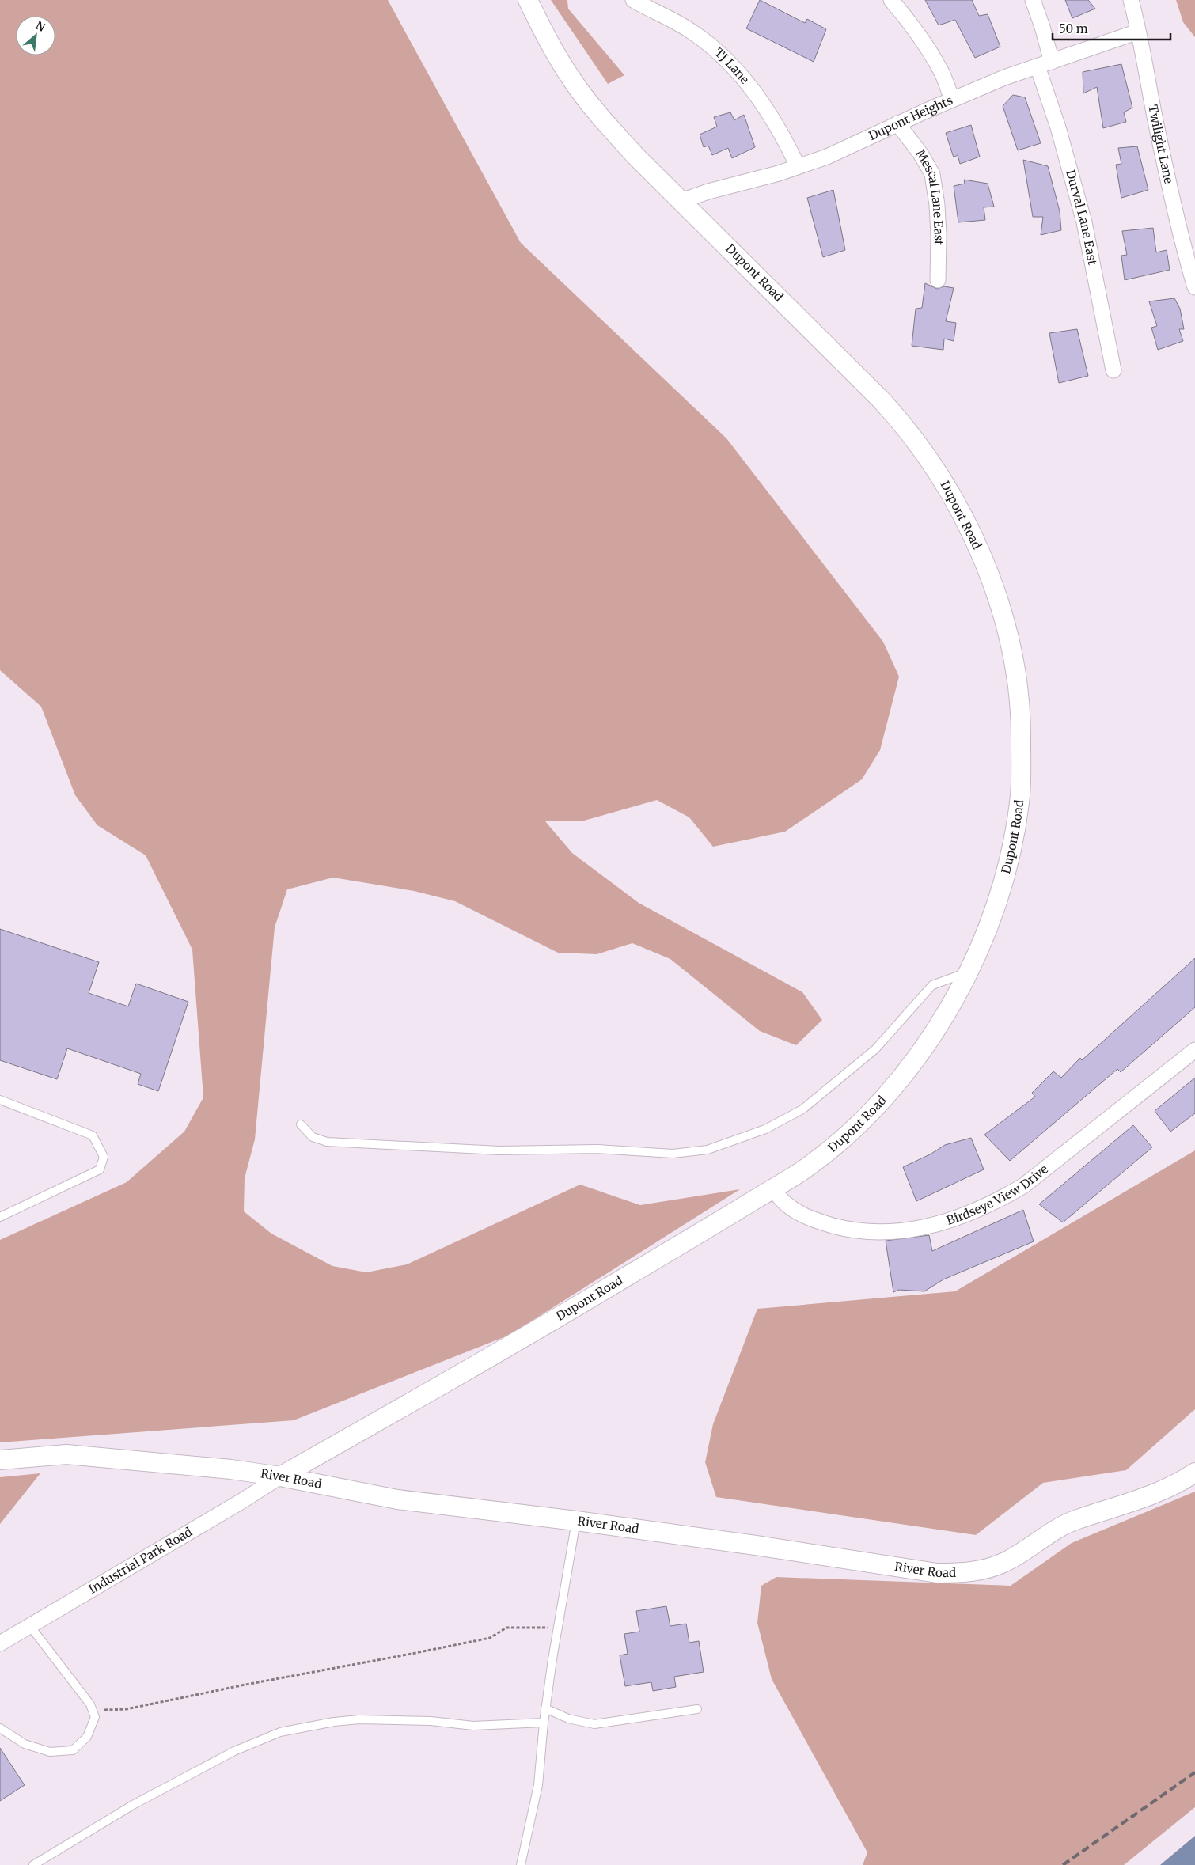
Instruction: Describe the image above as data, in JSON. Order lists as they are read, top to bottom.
{
  "streets": {
    "street": [
      "TJ Lane",
      "Dupont Heights",
      "Twilight Lane",
      "Mescal Lane East",
      "Durval Lane East",
      "Dupont Road",
      "Birdseye View Drive",
      "River Road",
      "Industrial Park Road"
    ]
  },
  "crossings": [
    ["TJ Lane", "Dupont Heights"],
    ["Dupont Heights", "Twilight Lane"],
    ["Dupont Heights", "Mescal Lane East"],
    ["Dupont Heights", "Durval Lane East"],
    ["Dupont Heights", "Dupont Road"],
    ["Dupont Road", "Birdseye View Drive"],
    ["Dupont Road", "River Road"],
    ["Dupont Road", "Industrial Park Road"],
    ["River Road", "Industrial Park Road"]
  ],
  "scale_bar": "50 m",
  "north": "top right"
}
